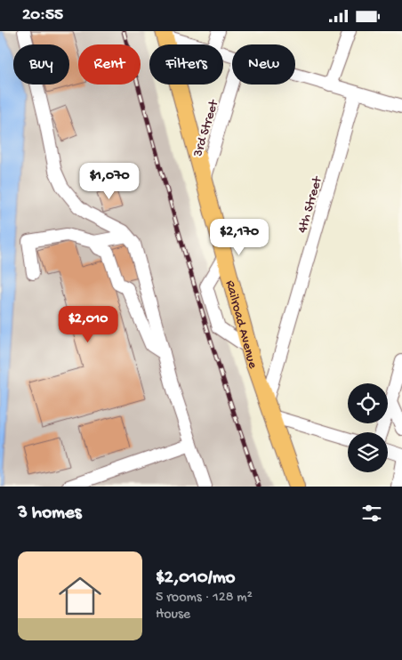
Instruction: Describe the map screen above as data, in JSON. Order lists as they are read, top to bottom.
{
  "streets": {
    "main road": ["Railroad Avenue"],
    "street": ["3rd Street", "4th Street"]
  },
  "crossings": [
    ["3rd Street", "Railroad Avenue"],
    ["4th Street", "Railroad Avenue"]
  ],
  "page": {
    "status": "20:55",
    "chip": [
      "Buy",
      "Rent",
      "Filters",
      "New"
    ],
    "price": ["$1,070", "$2,170", "$2,010"],
    "heading": "3 homes",
    "list": [
      {
        "name": "$2,010/mo",
        "note": "5 rooms · 128 m² · House"
      }
    ]
  }
}
